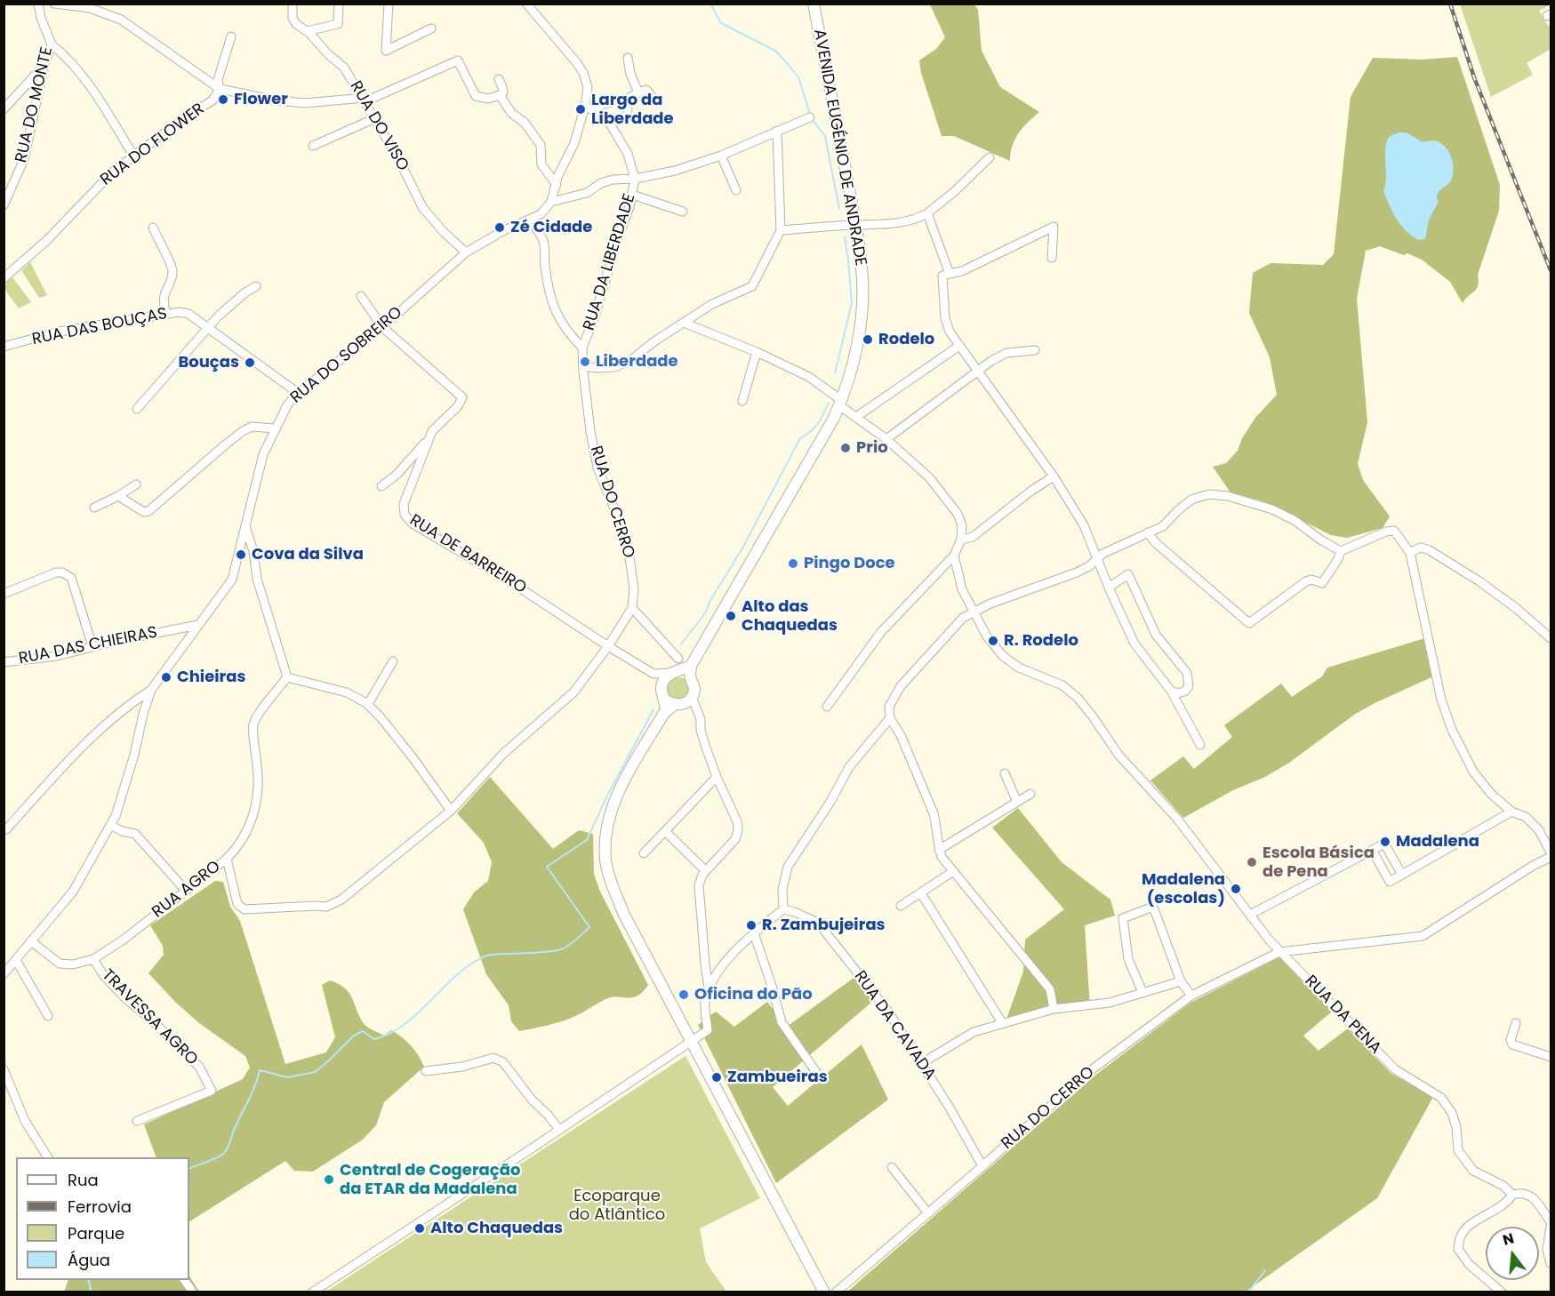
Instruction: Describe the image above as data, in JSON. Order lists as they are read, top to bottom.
{
  "streets": {
    "main road": ["AVENIDA EUGÉNIO DE ANDRADE"],
    "street": [
      "RUA DO MONTE",
      "RUA DO VISO",
      "RUA DO FLOWER",
      "RUA DA LIBERDADE",
      "RUA DAS BOUÇAS",
      "RUA DO SOBREIRO",
      "RUA DO CERRO",
      "RUA DE BARREIRO",
      "RUA DAS CHIEIRAS",
      "RUA AGRO",
      "RUA DA PENA",
      "TRAVESSA AGRO",
      "RUA DA CAVADA"
    ]
  },
  "crossings": [
    ["RUA DO VISO", "RUA DO SOBREIRO"],
    ["RUA DA LIBERDADE", "RUA DO CERRO"],
    ["RUA DAS BOUÇAS", "RUA DO SOBREIRO"],
    ["RUA DO SOBREIRO", "RUA DE BARREIRO"],
    ["RUA DO SOBREIRO", "RUA DAS CHIEIRAS"],
    ["RUA DO CERRO", "RUA DA PENA"],
    ["RUA DO CERRO", "RUA DA CAVADA"],
    ["RUA AGRO", "TRAVESSA AGRO"]
  ],
  "parks": ["Ecoparque do Atlântico"],
  "places": [
    "Flower",
    "Largo da Liberdade",
    "Zé Cidade",
    "Rodelo",
    "Liberdade",
    "Bouças",
    "Prio",
    "Cova da Silva",
    "Pingo Doce",
    "Alto das Chaquedas",
    "R. Rodelo",
    "Chieiras",
    "Madalena",
    "Escola Básica de Pena",
    "Madalena (escolas)",
    "R. Zambujeiras",
    "Oficina do Pão",
    "Zambueiras",
    "Central de Cogeração da ETAR da Madalena",
    "Alto Chaquedas"
  ],
  "legend": [
    "Rua",
    "Ferrovia",
    "Parque",
    "Água"
  ],
  "north": "top"
}
